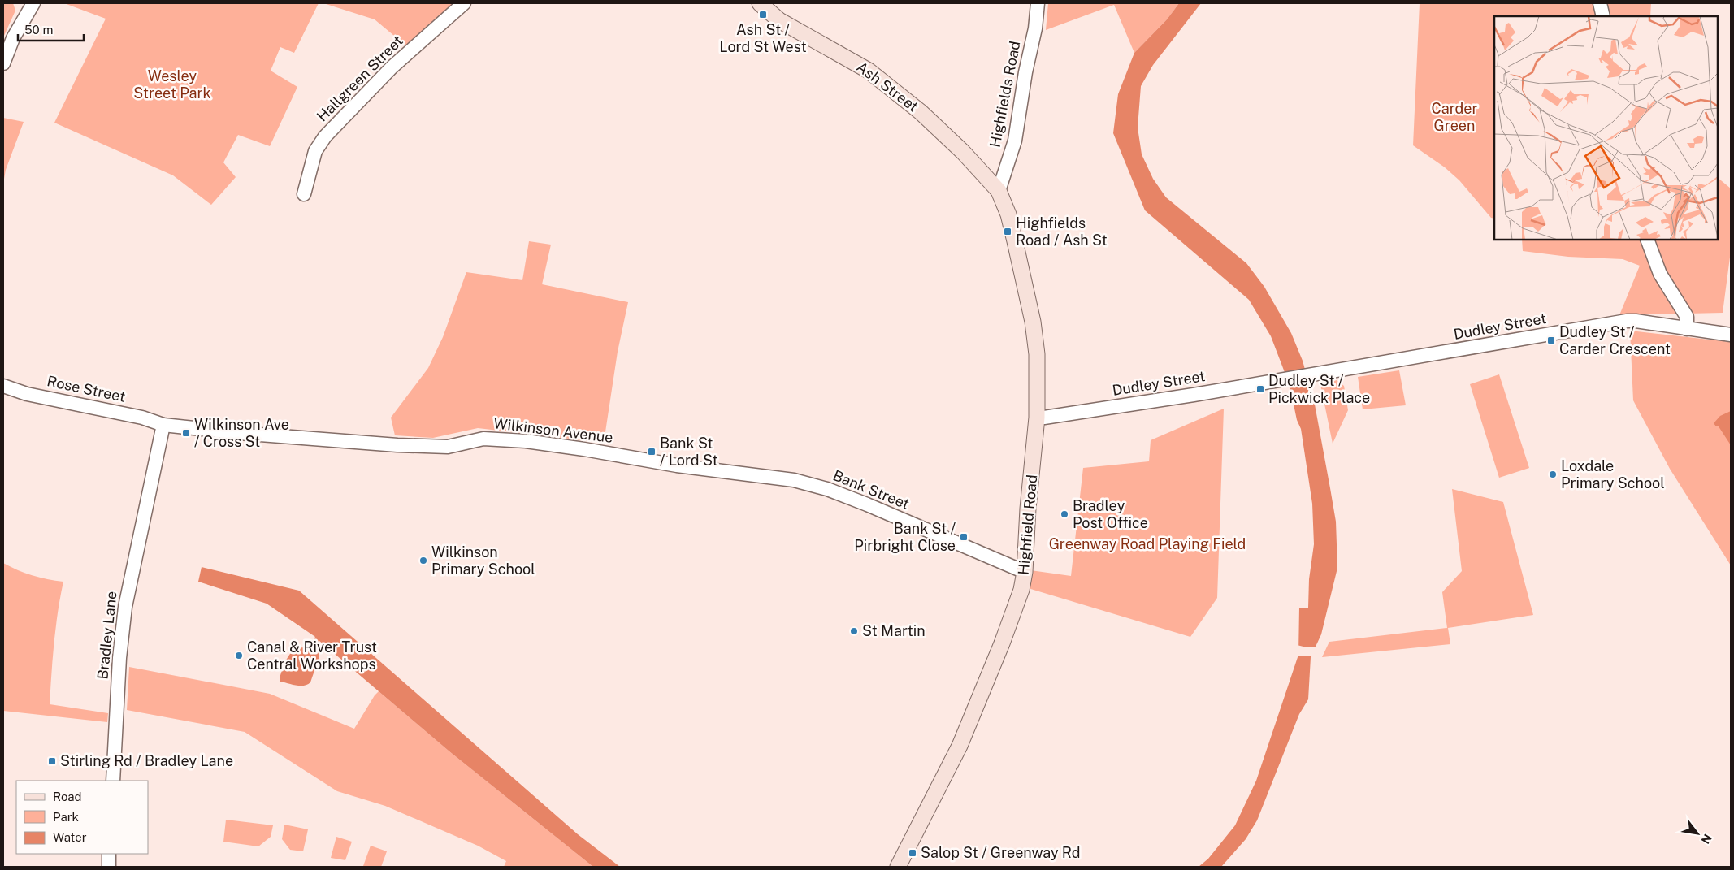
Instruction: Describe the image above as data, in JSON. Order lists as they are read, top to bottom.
{
  "streets": {
    "main road": ["Ash Street", "Highfield Road"],
    "street": [
      "Hallgreen Street",
      "Highfields Road",
      "Dudley Street",
      "Rose Street",
      "Wilkinson Avenue",
      "Bank Street",
      "Bradley Lane"
    ]
  },
  "crossings": [
    ["Ash Street", "Highfields Road"],
    ["Ash Street", "Highfield Road"],
    ["Highfields Road", "Highfield Road"],
    ["Dudley Street", "Highfield Road"],
    ["Rose Street", "Wilkinson Avenue"],
    ["Rose Street", "Bradley Lane"],
    ["Wilkinson Avenue", "Bank Street"],
    ["Wilkinson Avenue", "Bradley Lane"],
    ["Bank Street", "Highfield Road"]
  ],
  "parks": ["Wesley Street Park", "Carder Green", "Greenway Road Playing Field"],
  "places": {
    "transit": [
      "Ash St / Lord St West",
      "Highfields Road / Ash St",
      "Dudley St / Carder Crescent",
      "Dudley St / Pickwick Place",
      "Wilkinson Ave / Cross St",
      "Bank St / Lord St",
      "Bank St / Pirbright Close",
      "Stirling Rd / Bradley Lane",
      "Salop St / Greenway Rd"
    ],
    "other": [
      "Loxdale Primary School",
      "Bradley Post Office",
      "Wilkinson Primary School",
      "St Martin",
      "Canal & River Trust Central Workshops"
    ]
  },
  "legend": ["Road", "Park", "Water"],
  "scale_bar": "50 m",
  "north": "bottom right"
}
